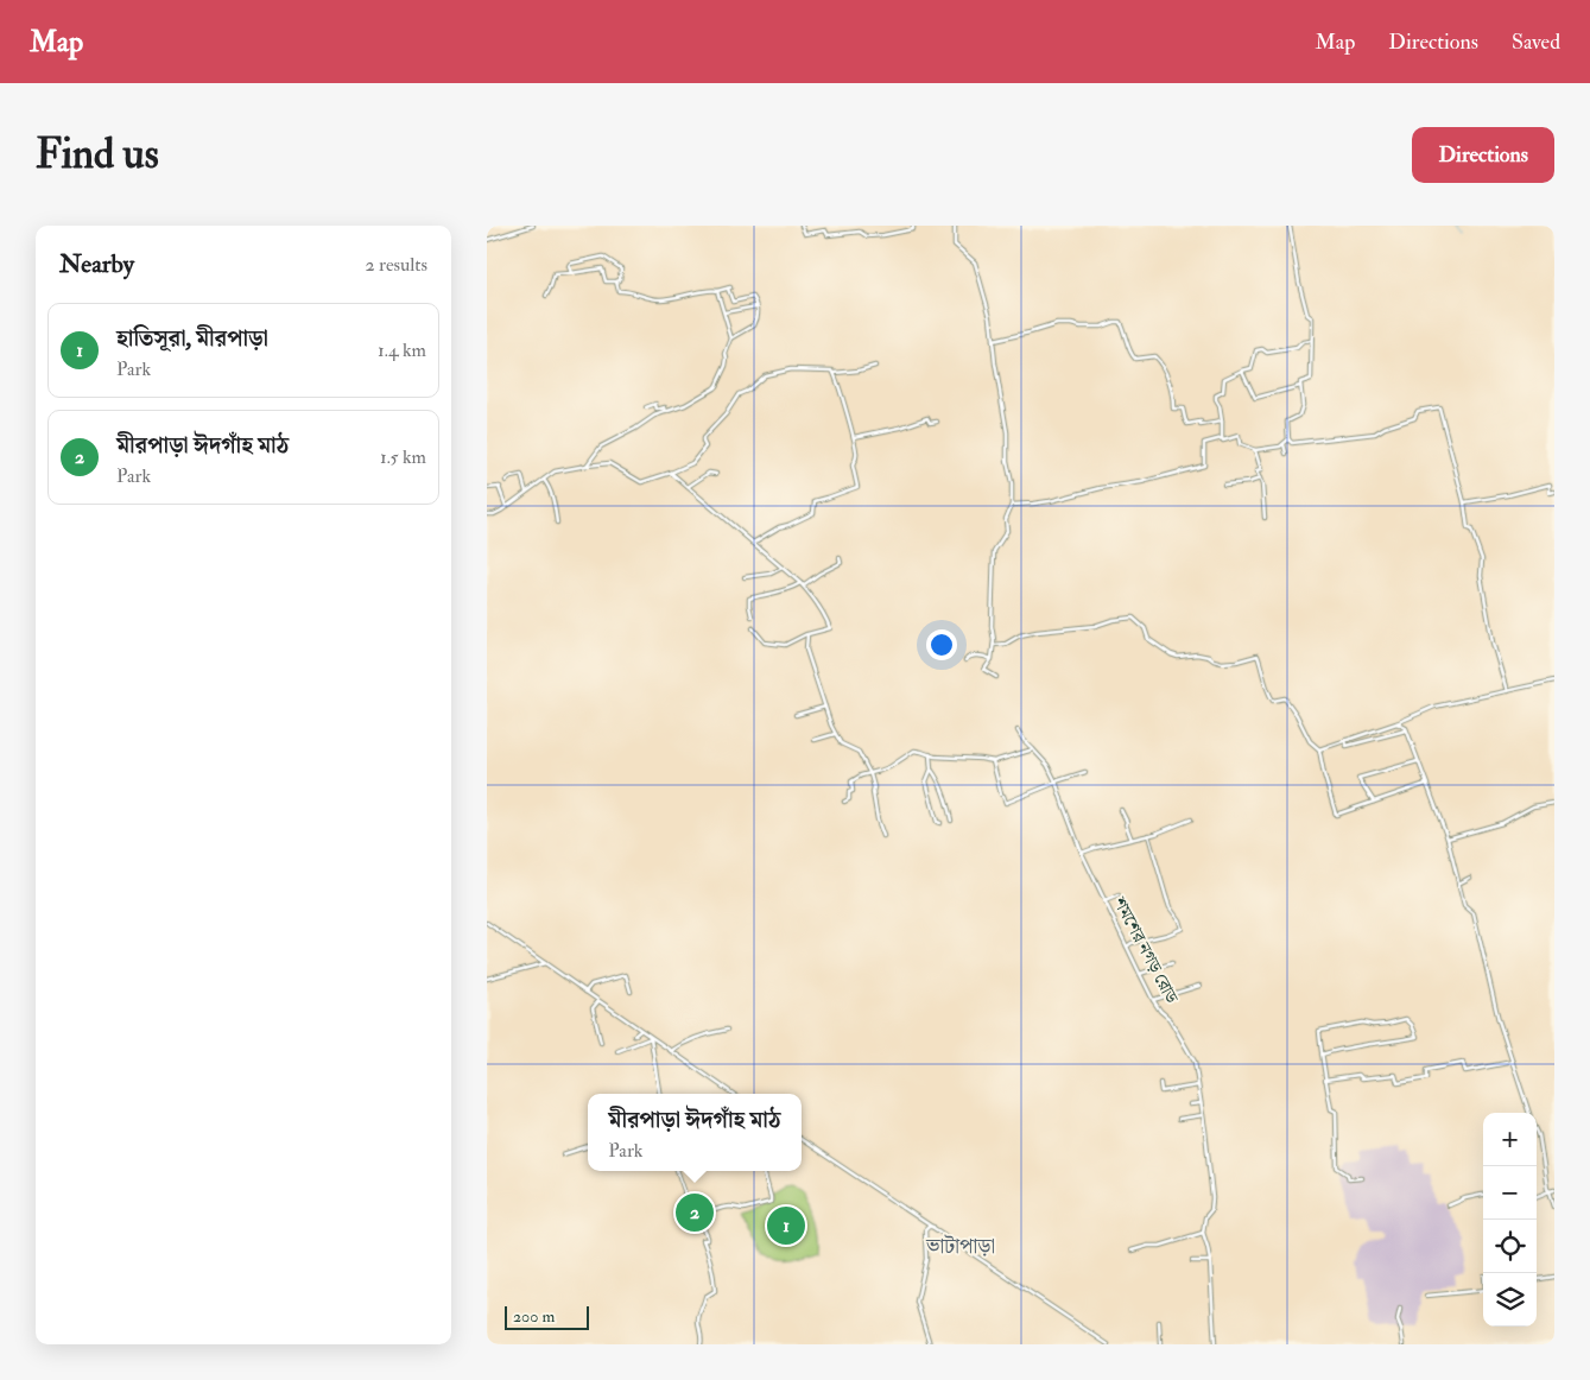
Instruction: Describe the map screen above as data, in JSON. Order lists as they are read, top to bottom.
{
  "streets": {
    "street": ["শমশের নগড় রোড"]
  },
  "districts": ["ভাটাপাড়া"],
  "scale_bar": "200 m",
  "page": {
    "header": "Map",
    "nav": ["Map", "Directions", "Saved"],
    "buttons": "Directions",
    "title": "Find us",
    "heading": ["Nearby", "2 results"],
    "list": [
      {
        "mark": "1",
        "name": "হাতিসূরা, মীরপাড়া",
        "note": "Park",
        "value": "1.4 km"
      },
      {
        "mark": "2",
        "name": "মীরপাড়া ঈদগাঁহ মাঠ",
        "note": "Park",
        "value": "1.5 km"
      }
    ],
    "popup": ["মীরপাড়া ঈদগাঁহ মাঠ", "Park"],
    "map_buttons": ["+", "−"],
    "pins": ["2", "1"],
    "scale": "200 m"
  }
}
